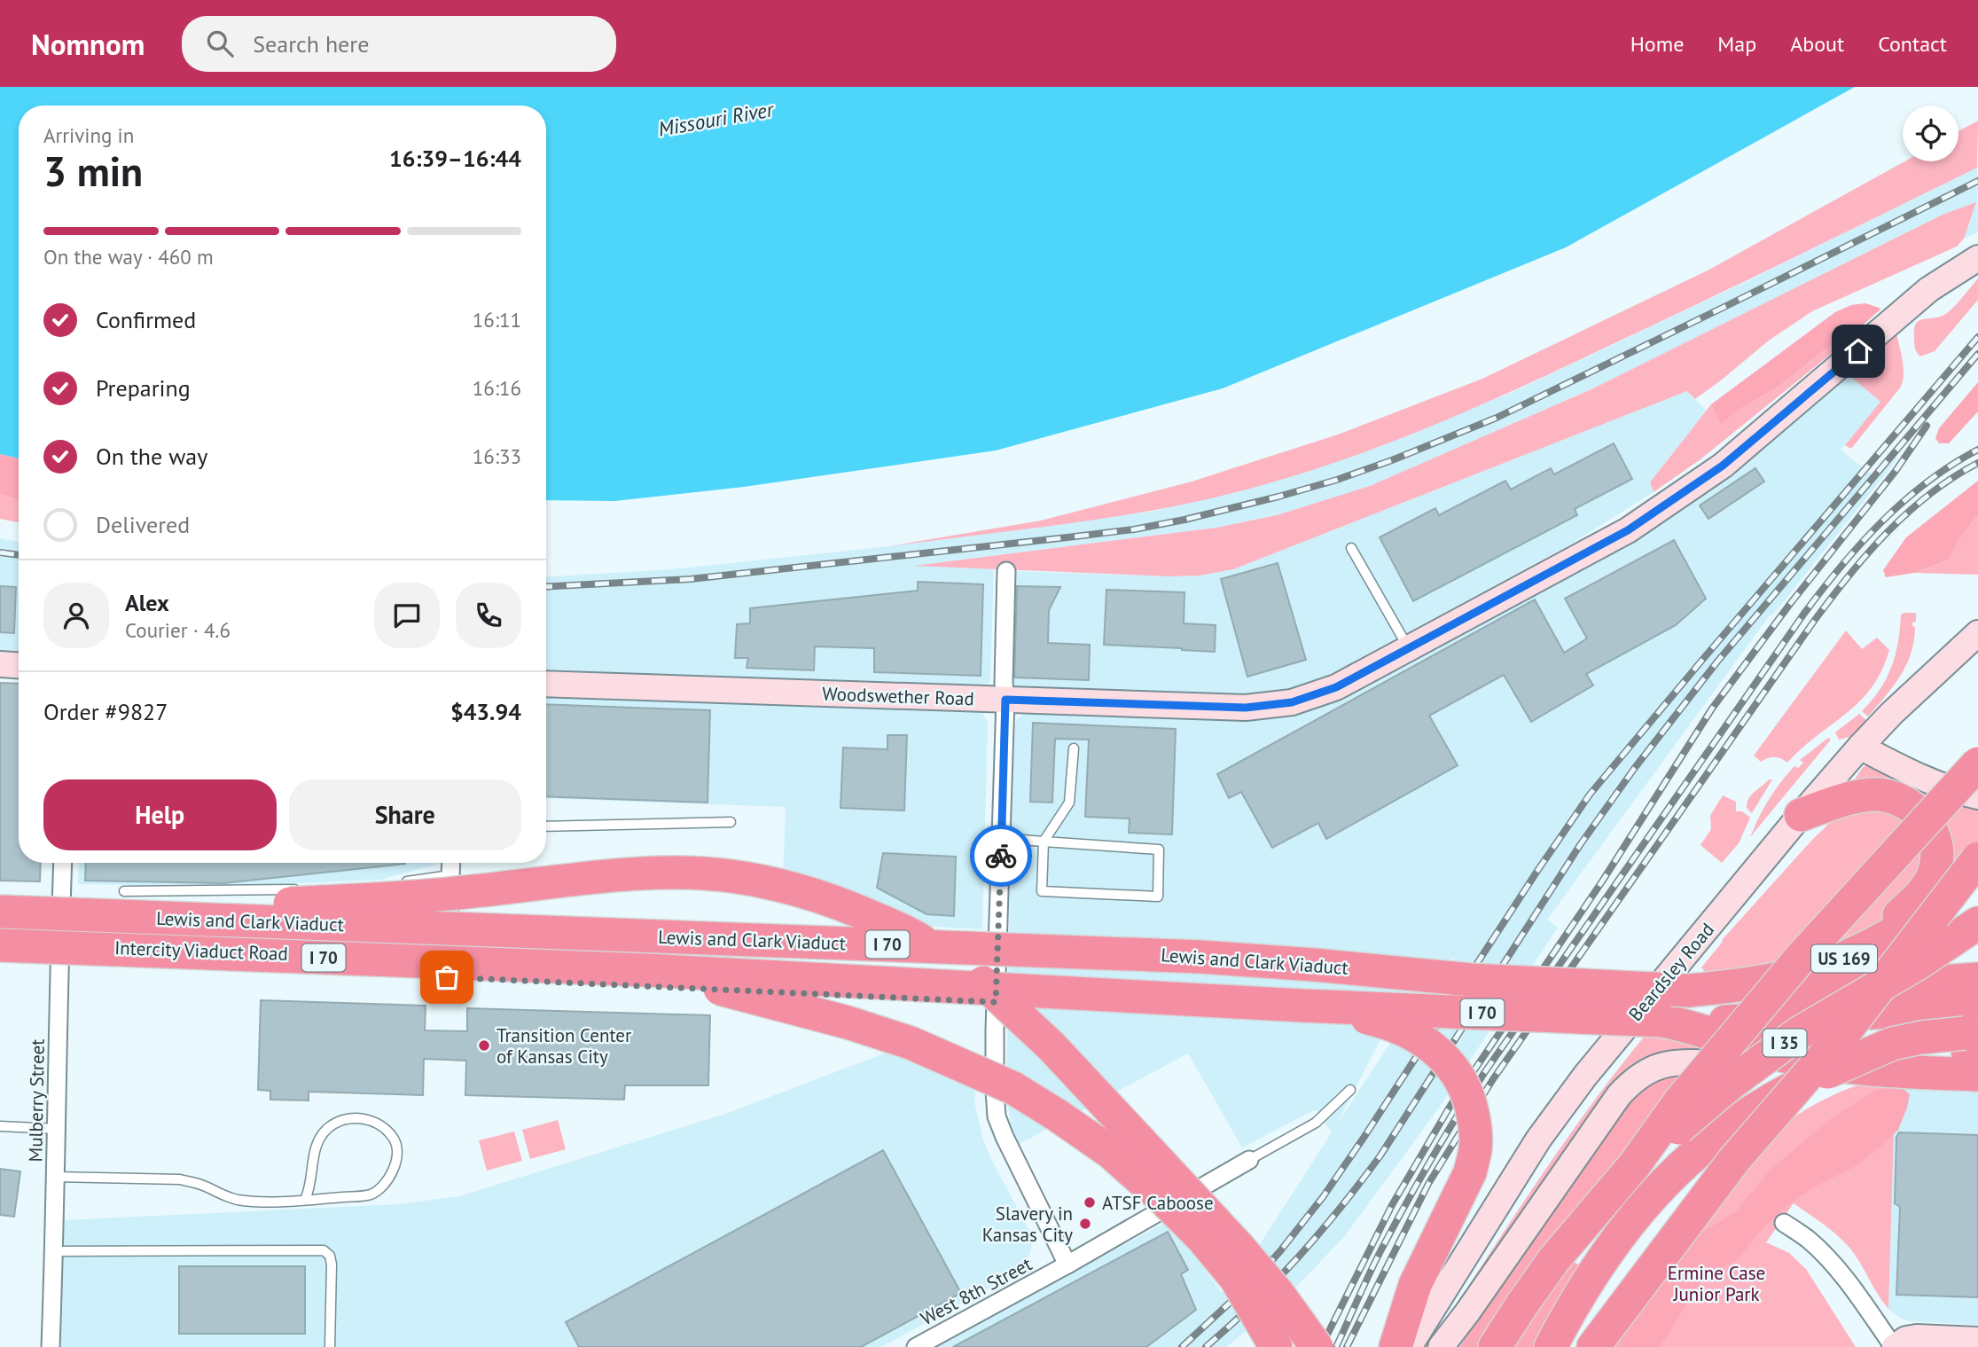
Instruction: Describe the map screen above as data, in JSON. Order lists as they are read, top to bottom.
{
  "streets": {
    "highway": [
      "Lewis and Clark Viaduct",
      "I 70",
      "US 169",
      "I 35"
    ],
    "street": [
      "Woodswether Road",
      "Beardsley Road",
      "Mulberry Street",
      "West 8th Street"
    ]
  },
  "crossings": [
    ["Lewis and Clark Viaduct", "I 70"],
    ["Lewis and Clark Viaduct", "US 169"],
    ["I 70", "US 169"]
  ],
  "water": ["Missouri River"],
  "parks": ["Ermine Case Junior Park"],
  "places": ["Transition Center of Kansas City", "ATSF Caboose", "Slavery in Kansas City"],
  "page": {
    "header": "Nomnom",
    "search": "Search here",
    "nav": [
      "Home",
      "Map",
      "About",
      "Contact"
    ],
    "heading": ["3 min", "Arriving in", "16:39–16:44"],
    "panel": [
      "Alex",
      "Courier · 4.6",
      "Order #9827",
      "$43.94"
    ],
    "bar": "On the way · 460 m",
    "list": [
      ["Confirmed", "16:11"],
      ["Preparing", "16:16"],
      ["On the way", "16:33"],
      "Delivered"
    ],
    "buttons": ["Help", "Share"]
  }
}
